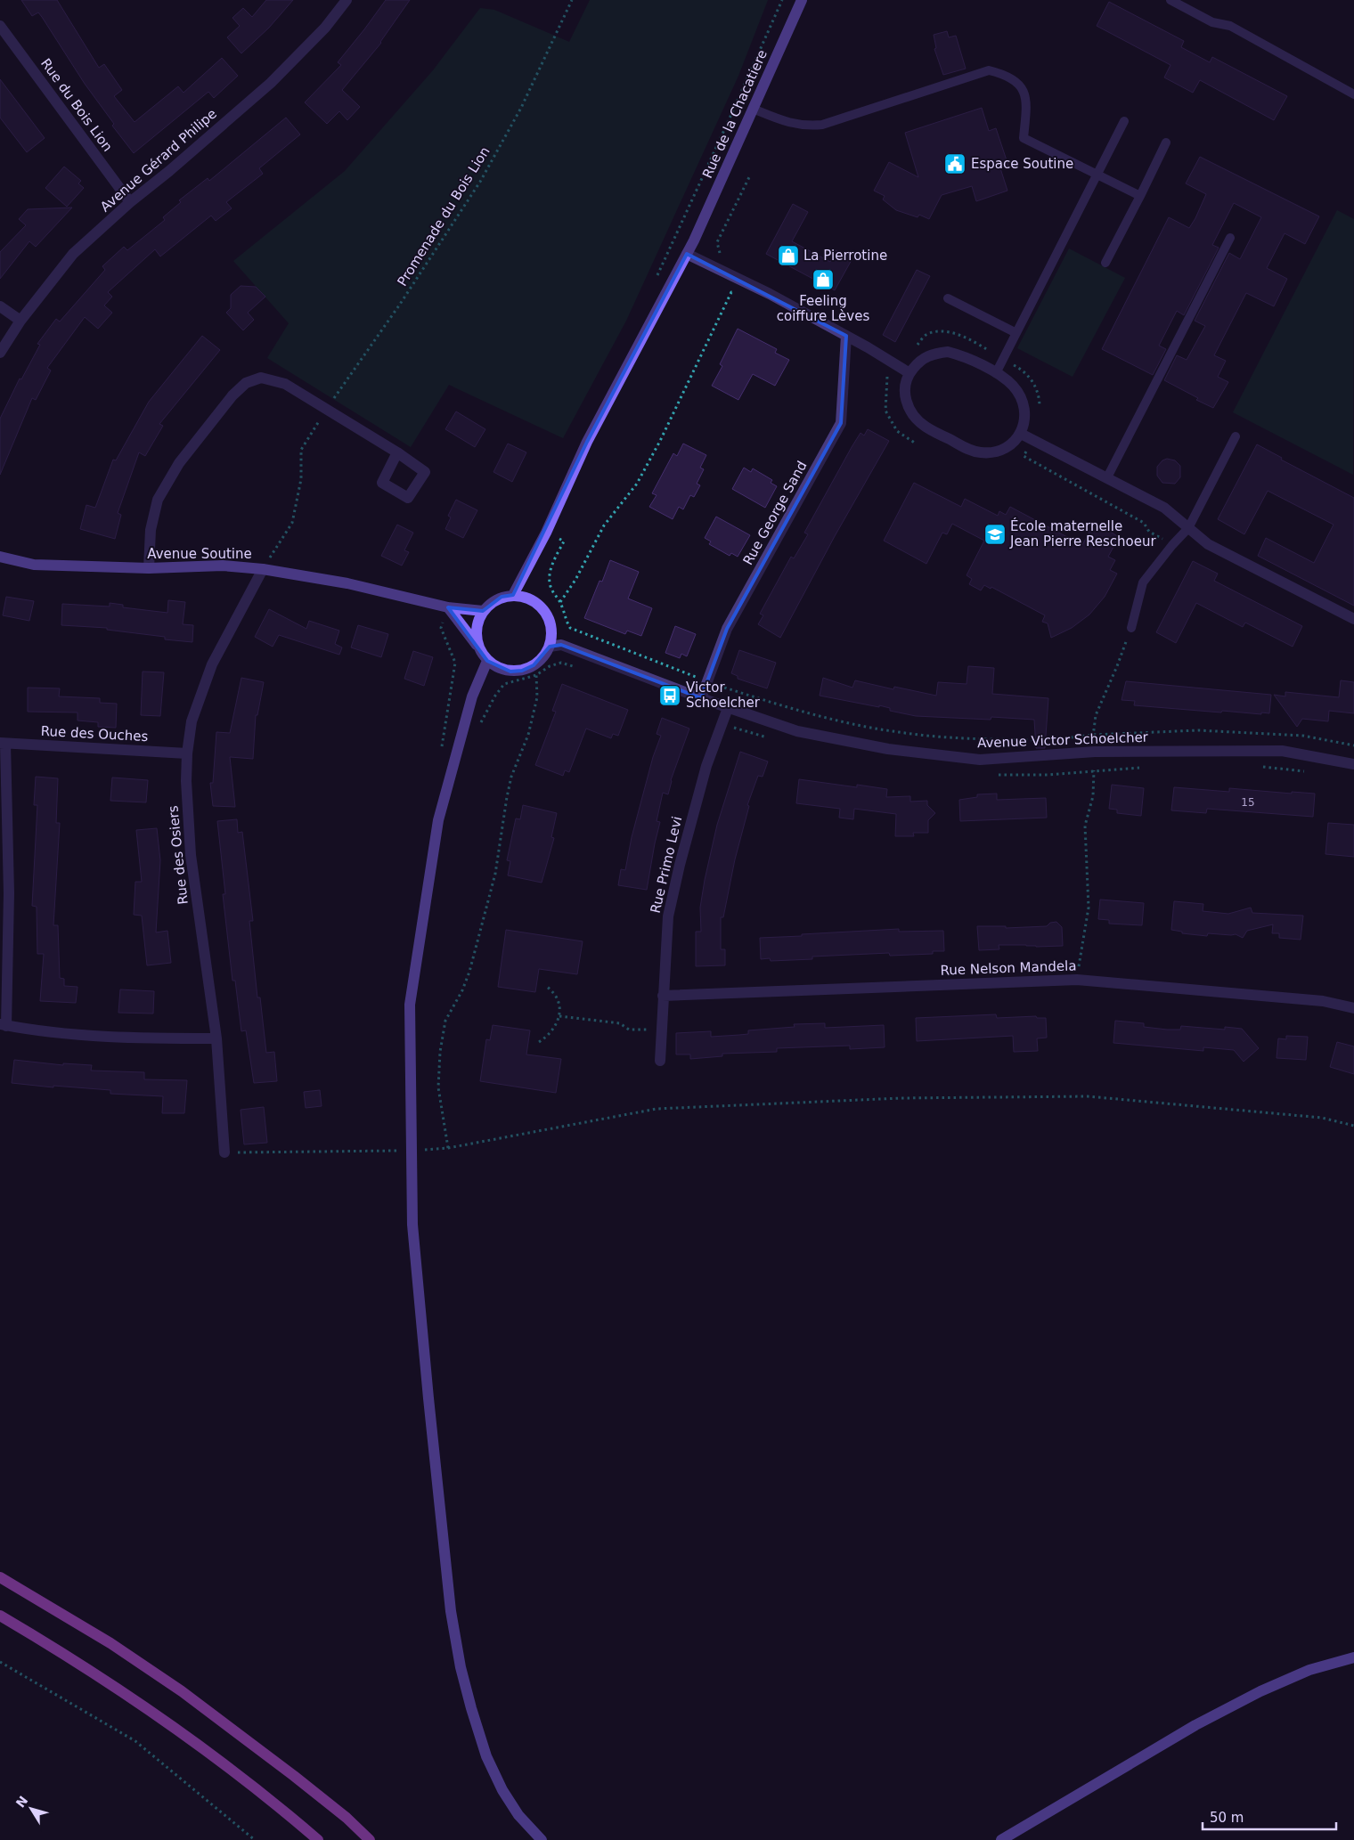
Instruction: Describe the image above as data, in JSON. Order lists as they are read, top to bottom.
{
  "streets": {
    "street": [
      "Rue du Bois Lion",
      "Rue de la Chacatiere",
      "Avenue Gérard Philipe",
      "Rue George Sand",
      "Avenue Soutine",
      "Rue des Ouches",
      "Avenue Victor Schoelcher",
      "Rue des Osiers",
      "Rue Primo Levi",
      "Rue Nelson Mandela"
    ],
    "path": ["Promenade du Bois Lion"]
  },
  "crossings": [
    ["Rue du Bois Lion", "Avenue Gérard Philipe"],
    ["Rue de la Chacatiere", "Avenue Soutine"],
    ["Rue de la Chacatiere", "Avenue Victor Schoelcher"],
    ["Promenade du Bois Lion", "Avenue Soutine"],
    ["Promenade du Bois Lion", "Rue des Osiers"],
    ["Rue George Sand", "Avenue Victor Schoelcher"],
    ["Avenue Soutine", "Avenue Victor Schoelcher"],
    ["Avenue Soutine", "Rue des Osiers"],
    ["Rue des Ouches", "Rue des Osiers"],
    ["Avenue Victor Schoelcher", "Rue Primo Levi"],
    ["Rue Primo Levi", "Rue Nelson Mandela"]
  ],
  "places": {
    "public building": ["Espace Soutine"],
    "shop": ["La Pierrotine", "Feeling coiffure Lèves"],
    "school or university": ["École maternelle Jean Pierre Reschoeur"],
    "bus stop": ["Victor Schoelcher"]
  },
  "house_numbers": ["15"],
  "scale_bar": "50 m",
  "north": "top left"
}
